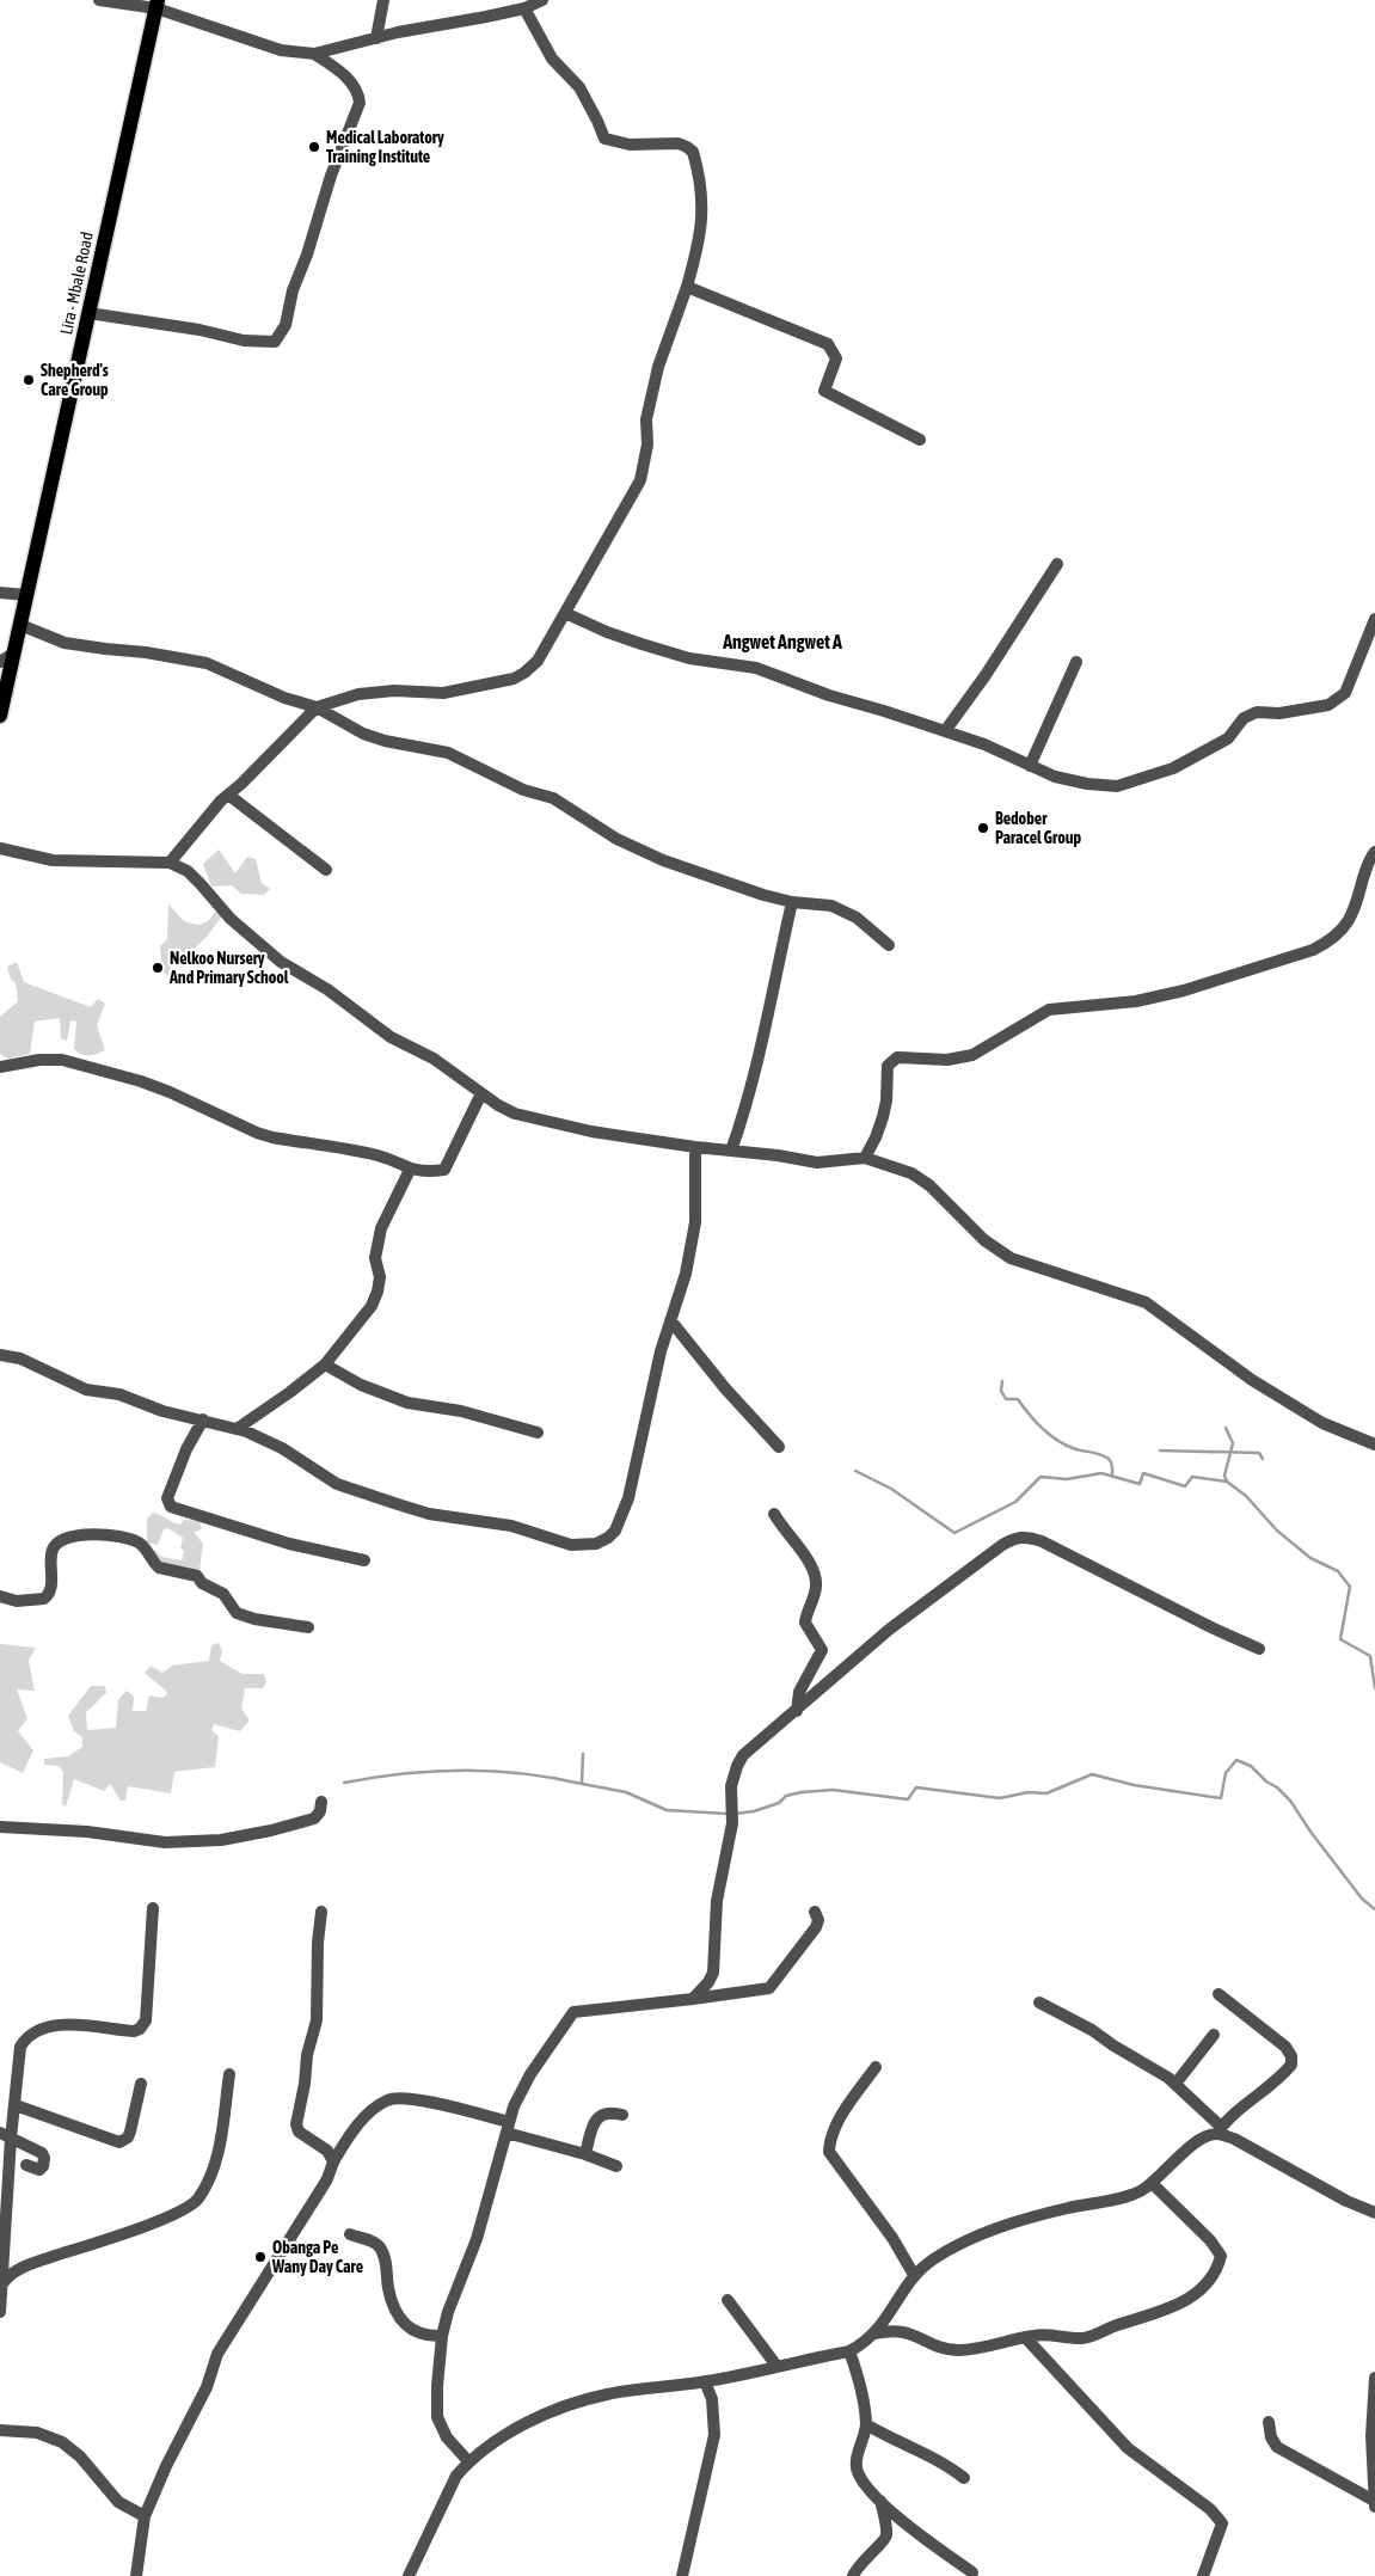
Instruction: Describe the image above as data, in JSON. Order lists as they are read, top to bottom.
{
  "streets": {
    "main road": ["Lira - Mbale Road"]
  },
  "districts": ["Angwet Angwet A"],
  "places": [
    "Medical Laboratory Training Institute",
    "Shepherd's Care Group",
    "Bedober Paracel Group",
    "Nelkoo Nursery And Primary School",
    "Obanga Pe Wany Day Care"
  ]
}
